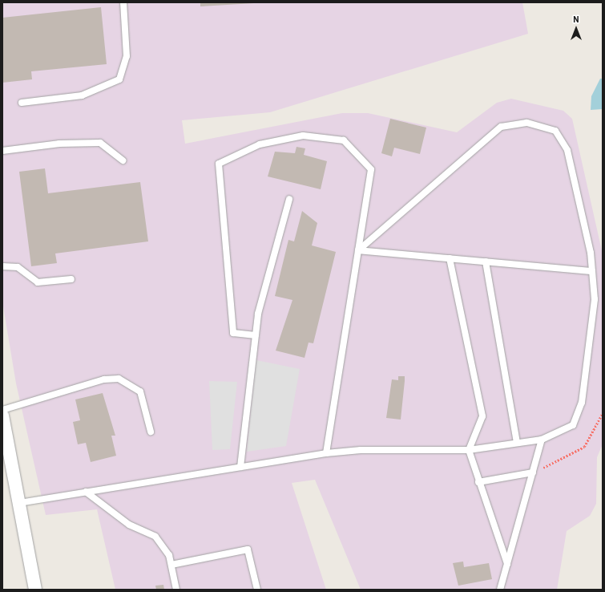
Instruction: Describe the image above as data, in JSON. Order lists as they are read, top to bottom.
{
  "north": "top"
}
